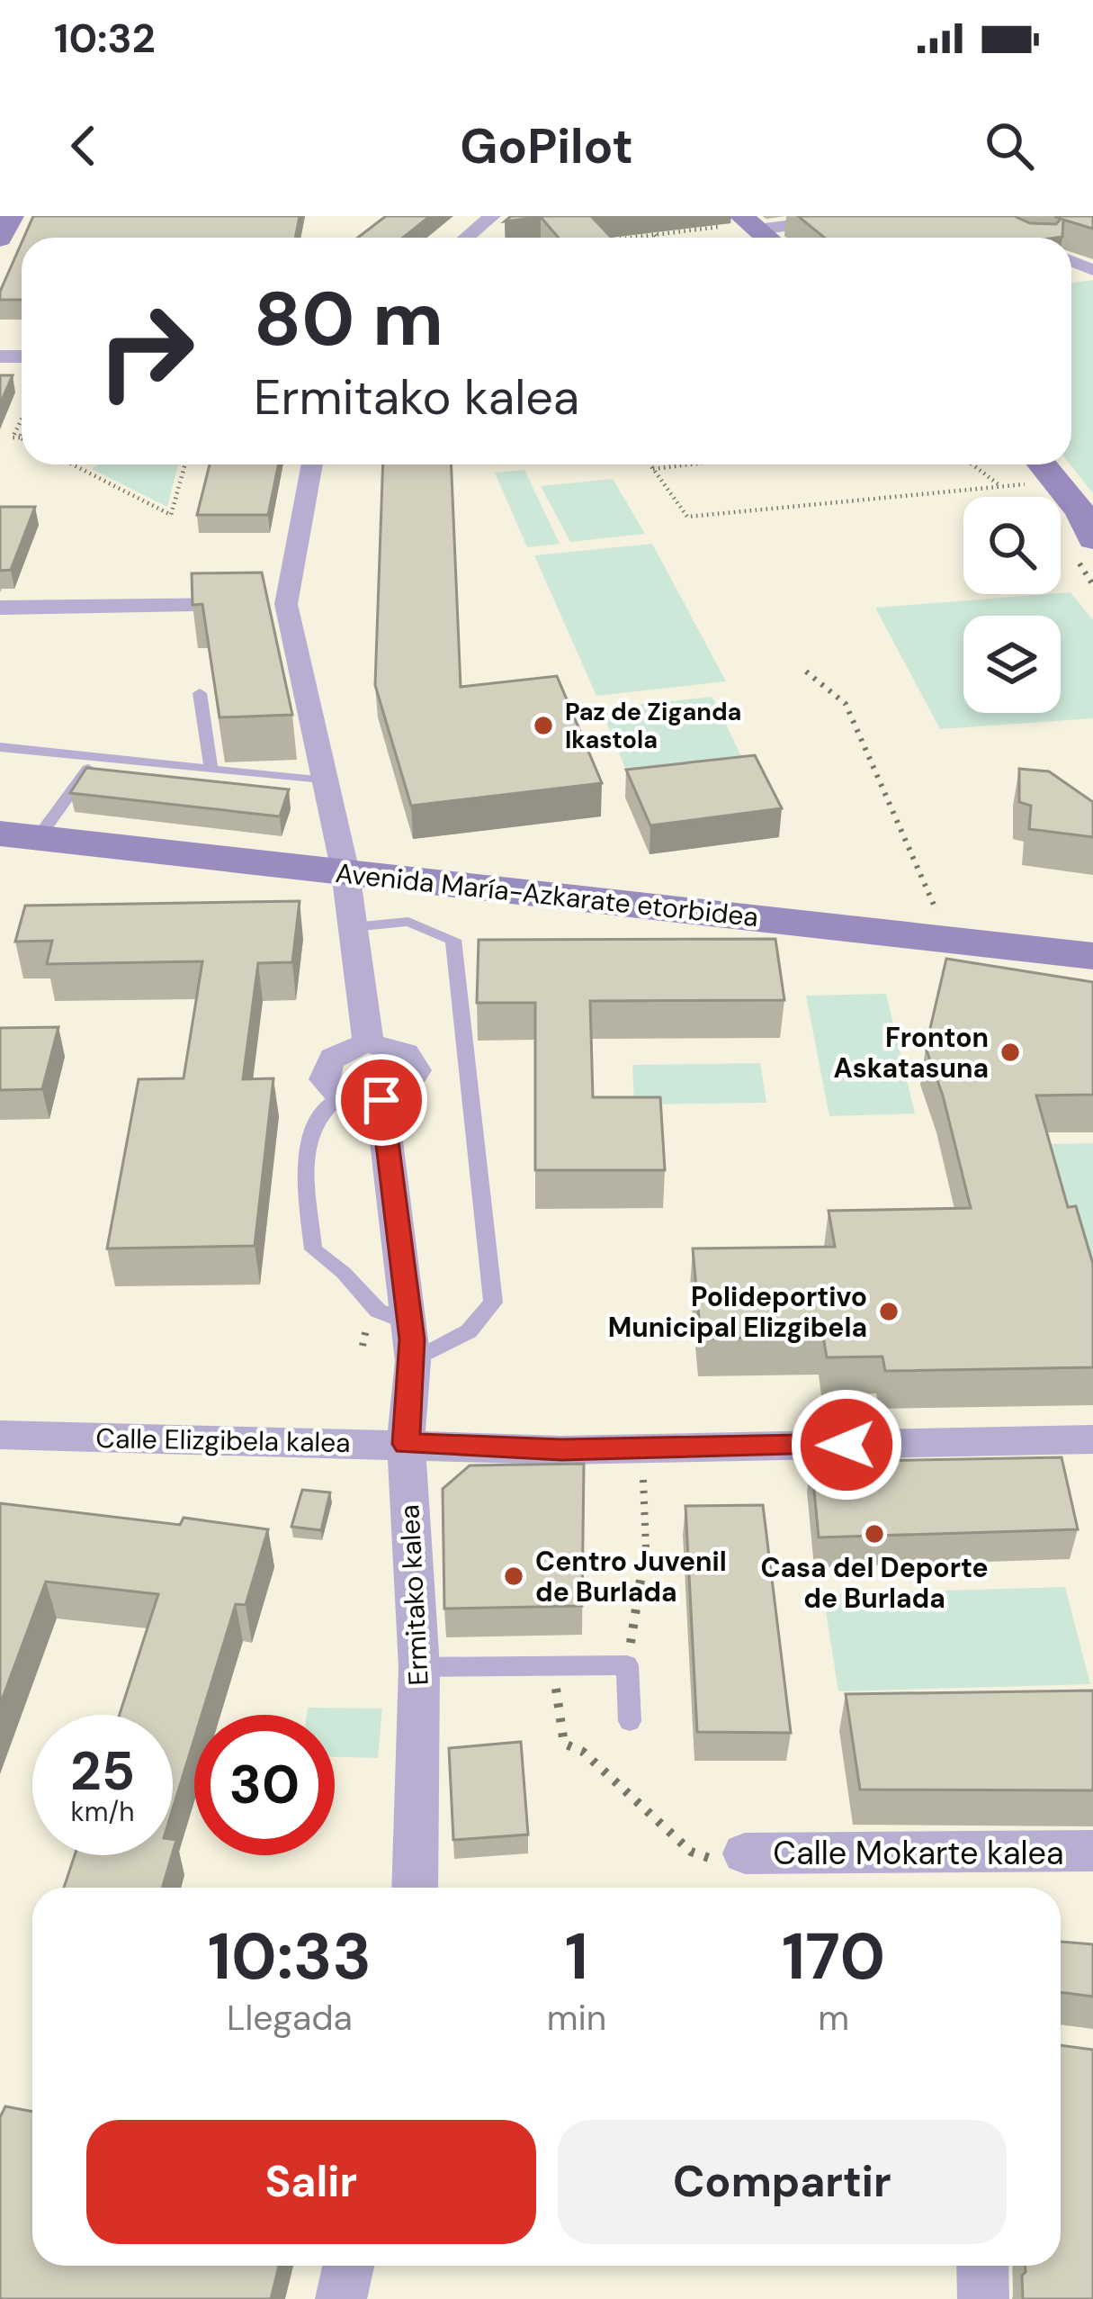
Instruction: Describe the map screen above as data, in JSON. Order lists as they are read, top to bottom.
{
  "streets": {
    "main road": ["Avenida María-Azkarate etorbidea"],
    "street": ["Calle Elizgibela kalea", "Ermitako kalea", "Calle Mokarte kalea"]
  },
  "crossings": [
    ["Calle Elizgibela kalea", "Ermitako kalea"]
  ],
  "places": [
    "Paz de Ziganda Ikastola",
    "Fronton Askatasuna",
    "Polideportivo Municipal Elizgibela",
    "Casa del Deporte de Burlada",
    "Centro Juvenil de Burlada"
  ],
  "page": {
    "status": "10:32",
    "header": "GoPilot",
    "turn": ["80 m", "Ermitako kalea"],
    "speed": "25 km/h",
    "limit": "30",
    "eta": [
      "10:33",
      "Llegada",
      "1",
      "min",
      "170",
      "m"
    ],
    "buttons": ["Salir", "Compartir"]
  }
}
